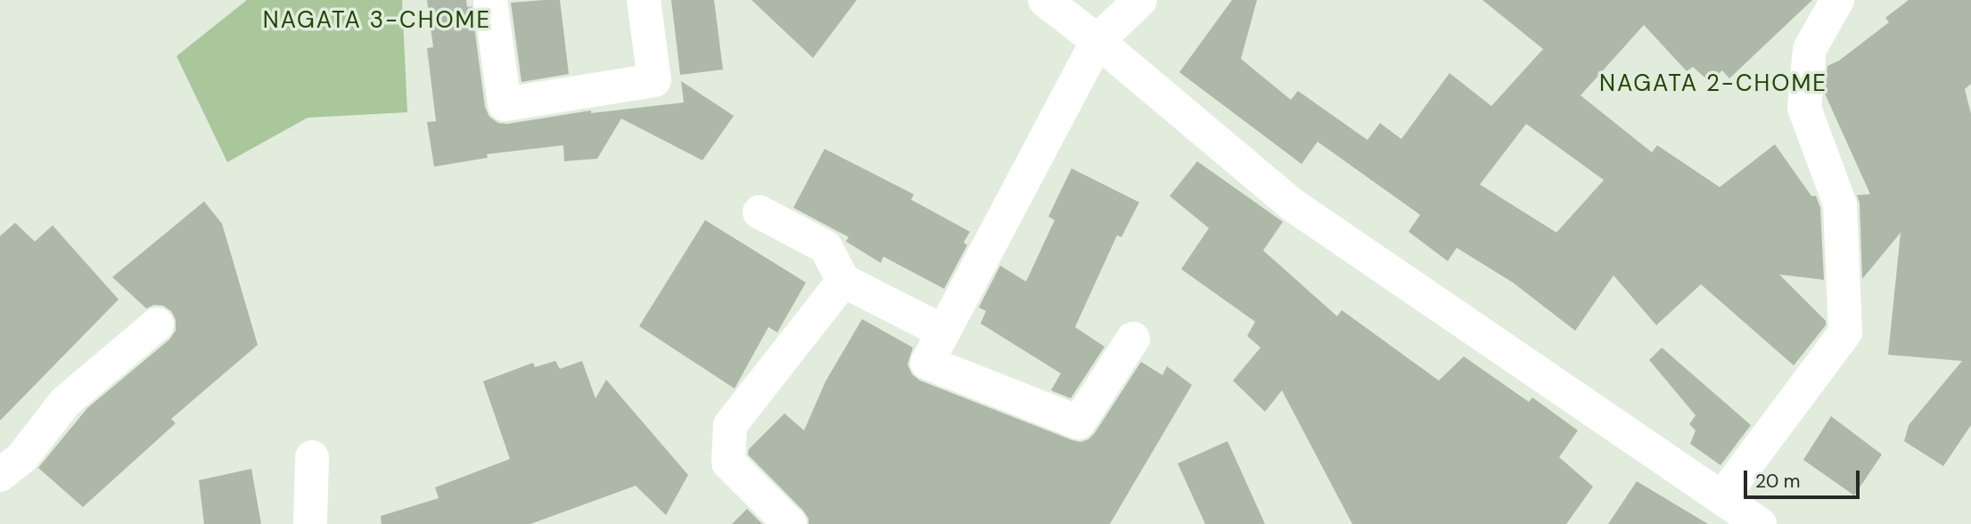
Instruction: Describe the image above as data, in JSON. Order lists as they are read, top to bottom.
{
  "districts": ["NAGATA 3-CHOME", "NAGATA 2-CHOME"],
  "scale_bar": "20 m"
}
